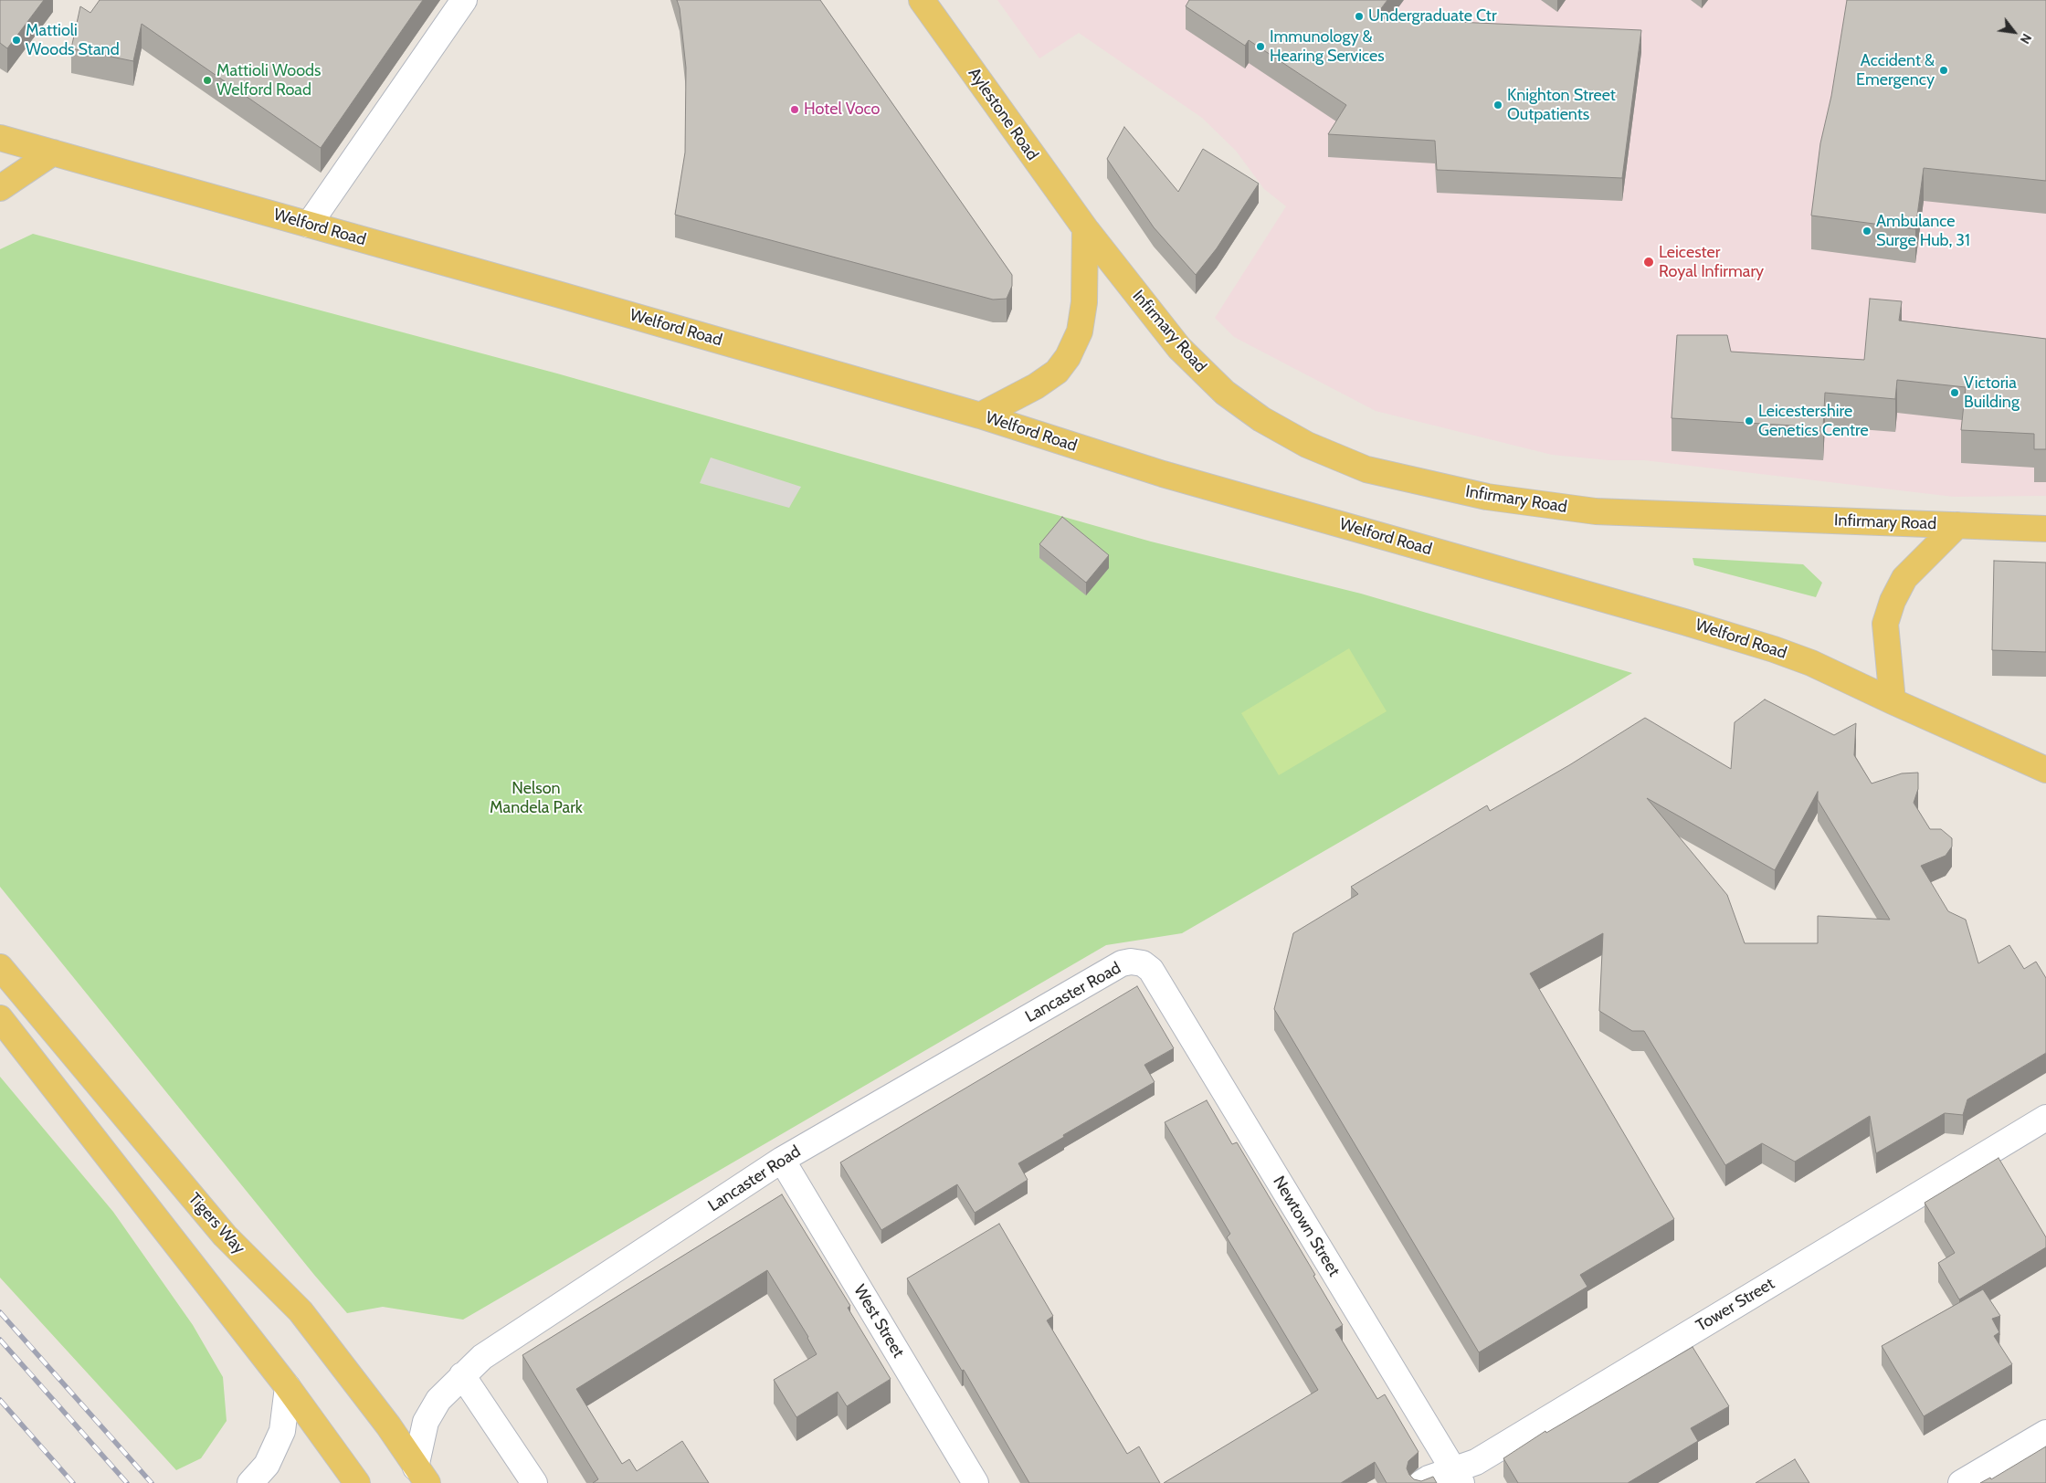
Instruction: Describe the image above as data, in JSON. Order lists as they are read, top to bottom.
{
  "streets": {
    "main road": [
      "Aylestone Road",
      "Welford Road",
      "Infirmary Road",
      "Tigers Way"
    ],
    "street": [
      "Lancaster Road",
      "Newtown Street",
      "Tower Street",
      "West Street"
    ]
  },
  "crossings": [
    ["Aylestone Road", "Infirmary Road"],
    ["Lancaster Road", "Tigers Way"],
    ["Lancaster Road", "Newtown Street"],
    ["Lancaster Road", "West Street"],
    ["Newtown Street", "Tower Street"]
  ],
  "parks": ["Nelson Mandela Park"],
  "places": [
    "Undergraduate Ctr",
    "Mattioli Woods Stand",
    "Immunology & Hearing Services",
    "Accident & Emergency",
    "Mattioli Woods Welford Road",
    "Knighton Street Outpatients",
    "Hotel Voco",
    "Ambulance Surge Hub, 31",
    "Leicester Royal Infirmary",
    "Victoria Building",
    "Leicestershire Genetics Centre"
  ],
  "north": "bottom right"
}
